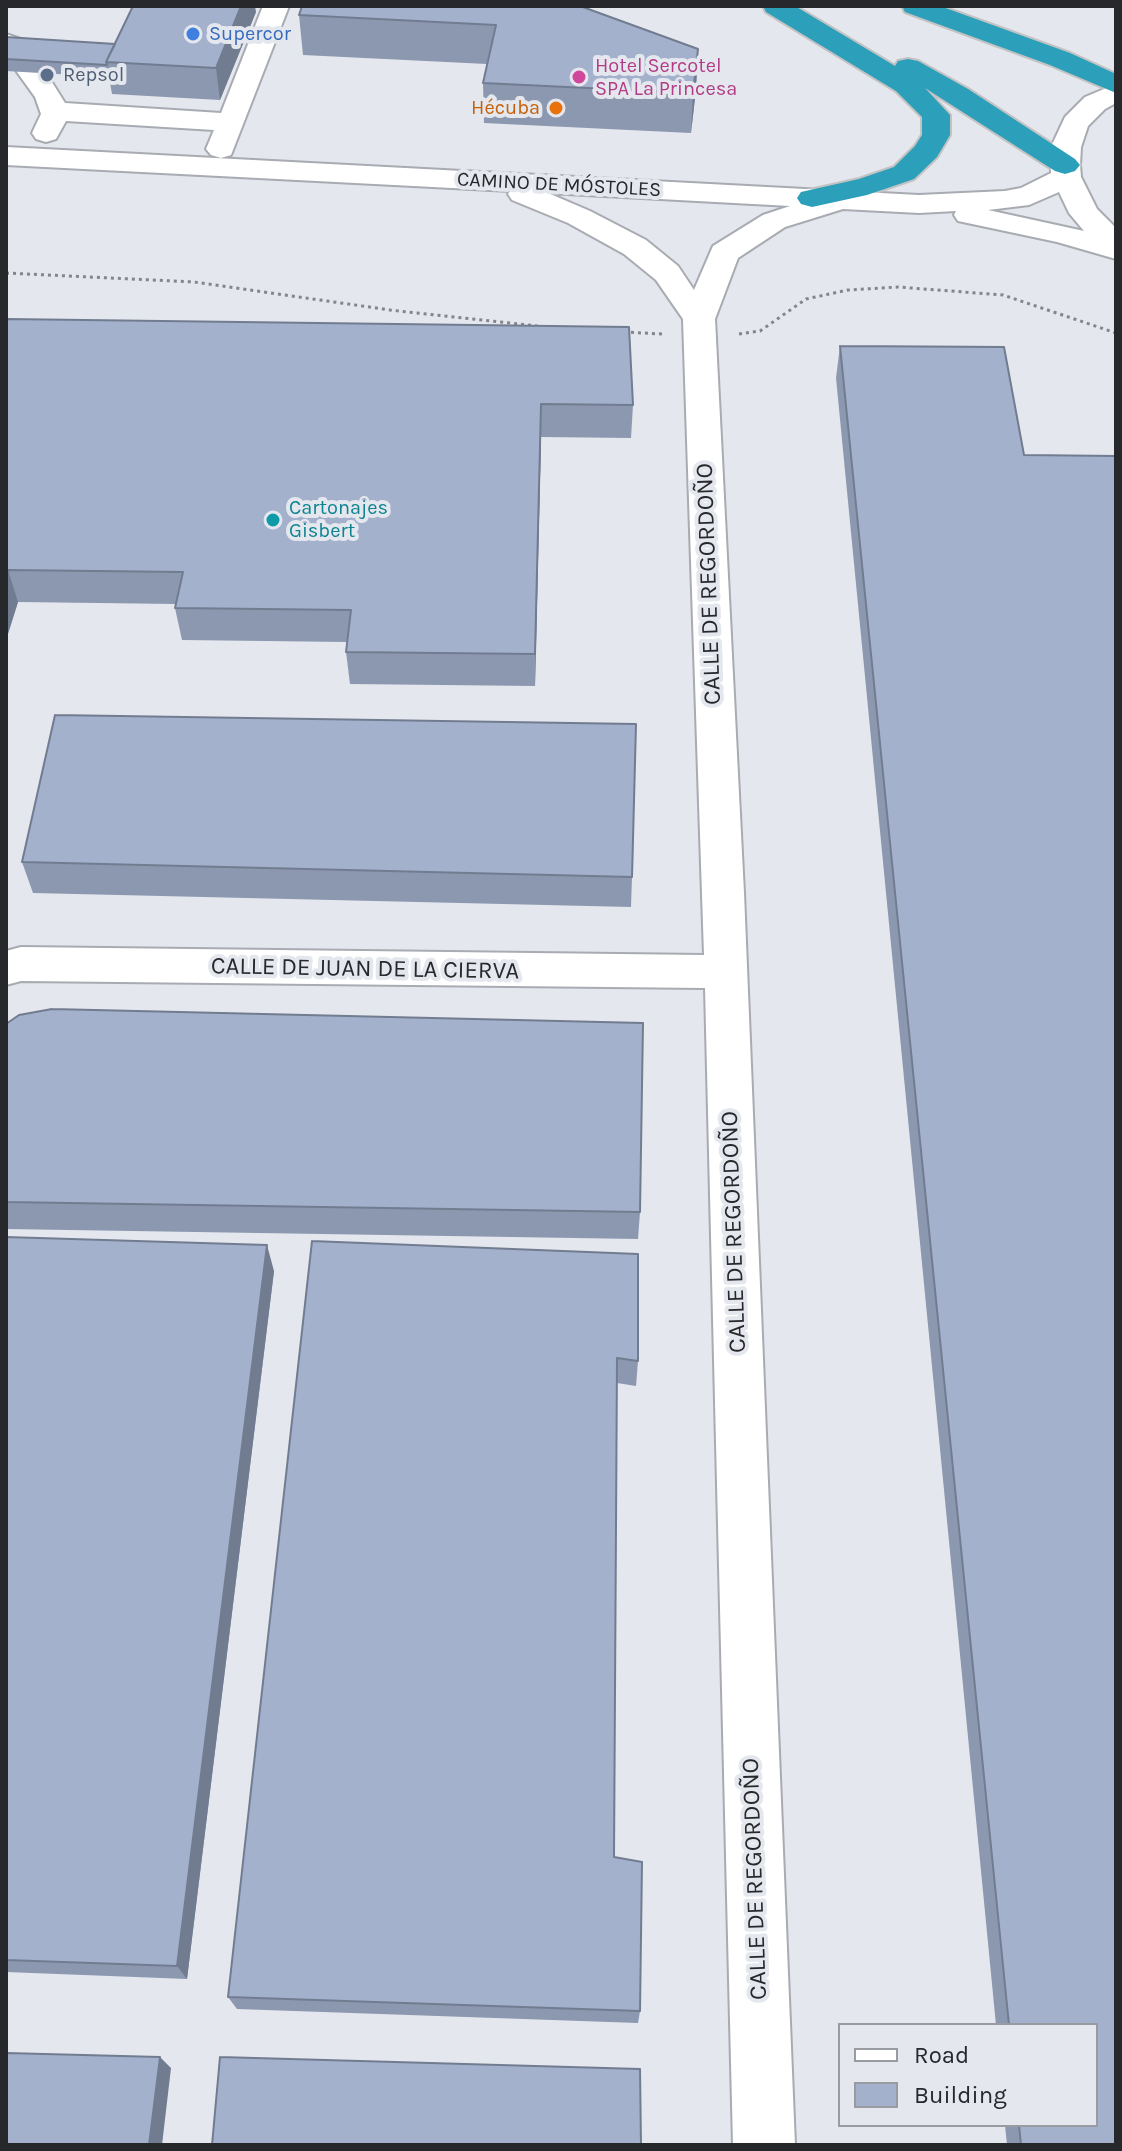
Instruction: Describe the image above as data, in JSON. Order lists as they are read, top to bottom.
{
  "streets": {
    "street": ["CAMINO DE MÓSTOLES", "CALLE DE REGORDOÑO", "CALLE DE JUAN DE LA CIERVA"]
  },
  "crossings": [
    ["CALLE DE REGORDOÑO", "CALLE DE JUAN DE LA CIERVA"]
  ],
  "places": [
    "Supercor",
    "Repsol",
    "Hotel Sercotel SPA La Princesa",
    "Hécuba",
    "Cartonajes Gisbert"
  ],
  "legend": ["Road", "Building"]
}
